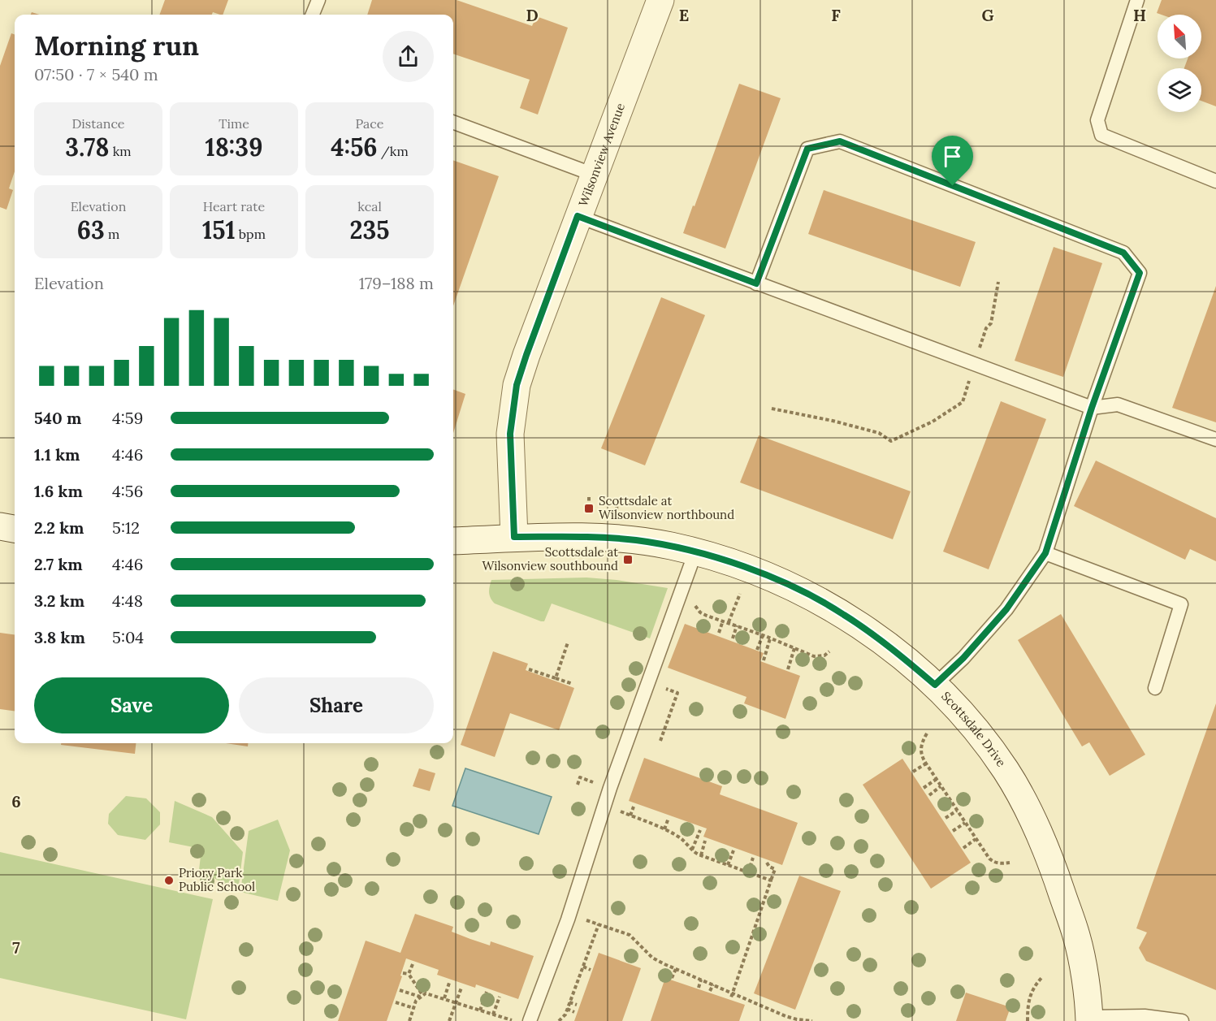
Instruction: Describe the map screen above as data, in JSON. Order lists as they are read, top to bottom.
{
  "streets": {
    "street": ["Wilsonview Avenue", "Scottsdale Drive"]
  },
  "crossings": [
    ["Wilsonview Avenue", "Scottsdale Drive"]
  ],
  "places": {
    "transit": ["Scottsdale at Wilsonview northbound", "Scottsdale at Wilsonview southbound"],
    "other": ["Priory Park Public School"]
  },
  "north": "top left",
  "page": {
    "heading": ["Morning run", "07:50 · 7 × 540 m"],
    "stats": [
      ["Distance", "3.78 km"],
      ["Time", "18:39"],
      ["Pace", "4:56 /km"],
      ["Elevation", "63 m"],
      ["Heart rate", "151 bpm"],
      ["kcal", "235"]
    ],
    "chart": ["Elevation", "179–188 m"],
    "list": [
      {
        "name": "540 m",
        "note": "4:59"
      },
      {
        "name": "1.1 km",
        "note": "4:46"
      },
      {
        "name": "1.6 km",
        "note": "4:56"
      },
      {
        "name": "2.2 km",
        "note": "5:12"
      },
      {
        "name": "2.7 km",
        "note": "4:46"
      },
      {
        "name": "3.2 km",
        "note": "4:48"
      },
      {
        "name": "3.8 km",
        "note": "5:04"
      }
    ],
    "buttons": ["Save", "Share"]
  },
  "grid": {
    "columns": [
      "D",
      "E",
      "F",
      "G",
      "H"
    ],
    "rows": ["6", "7"]
  }
}
